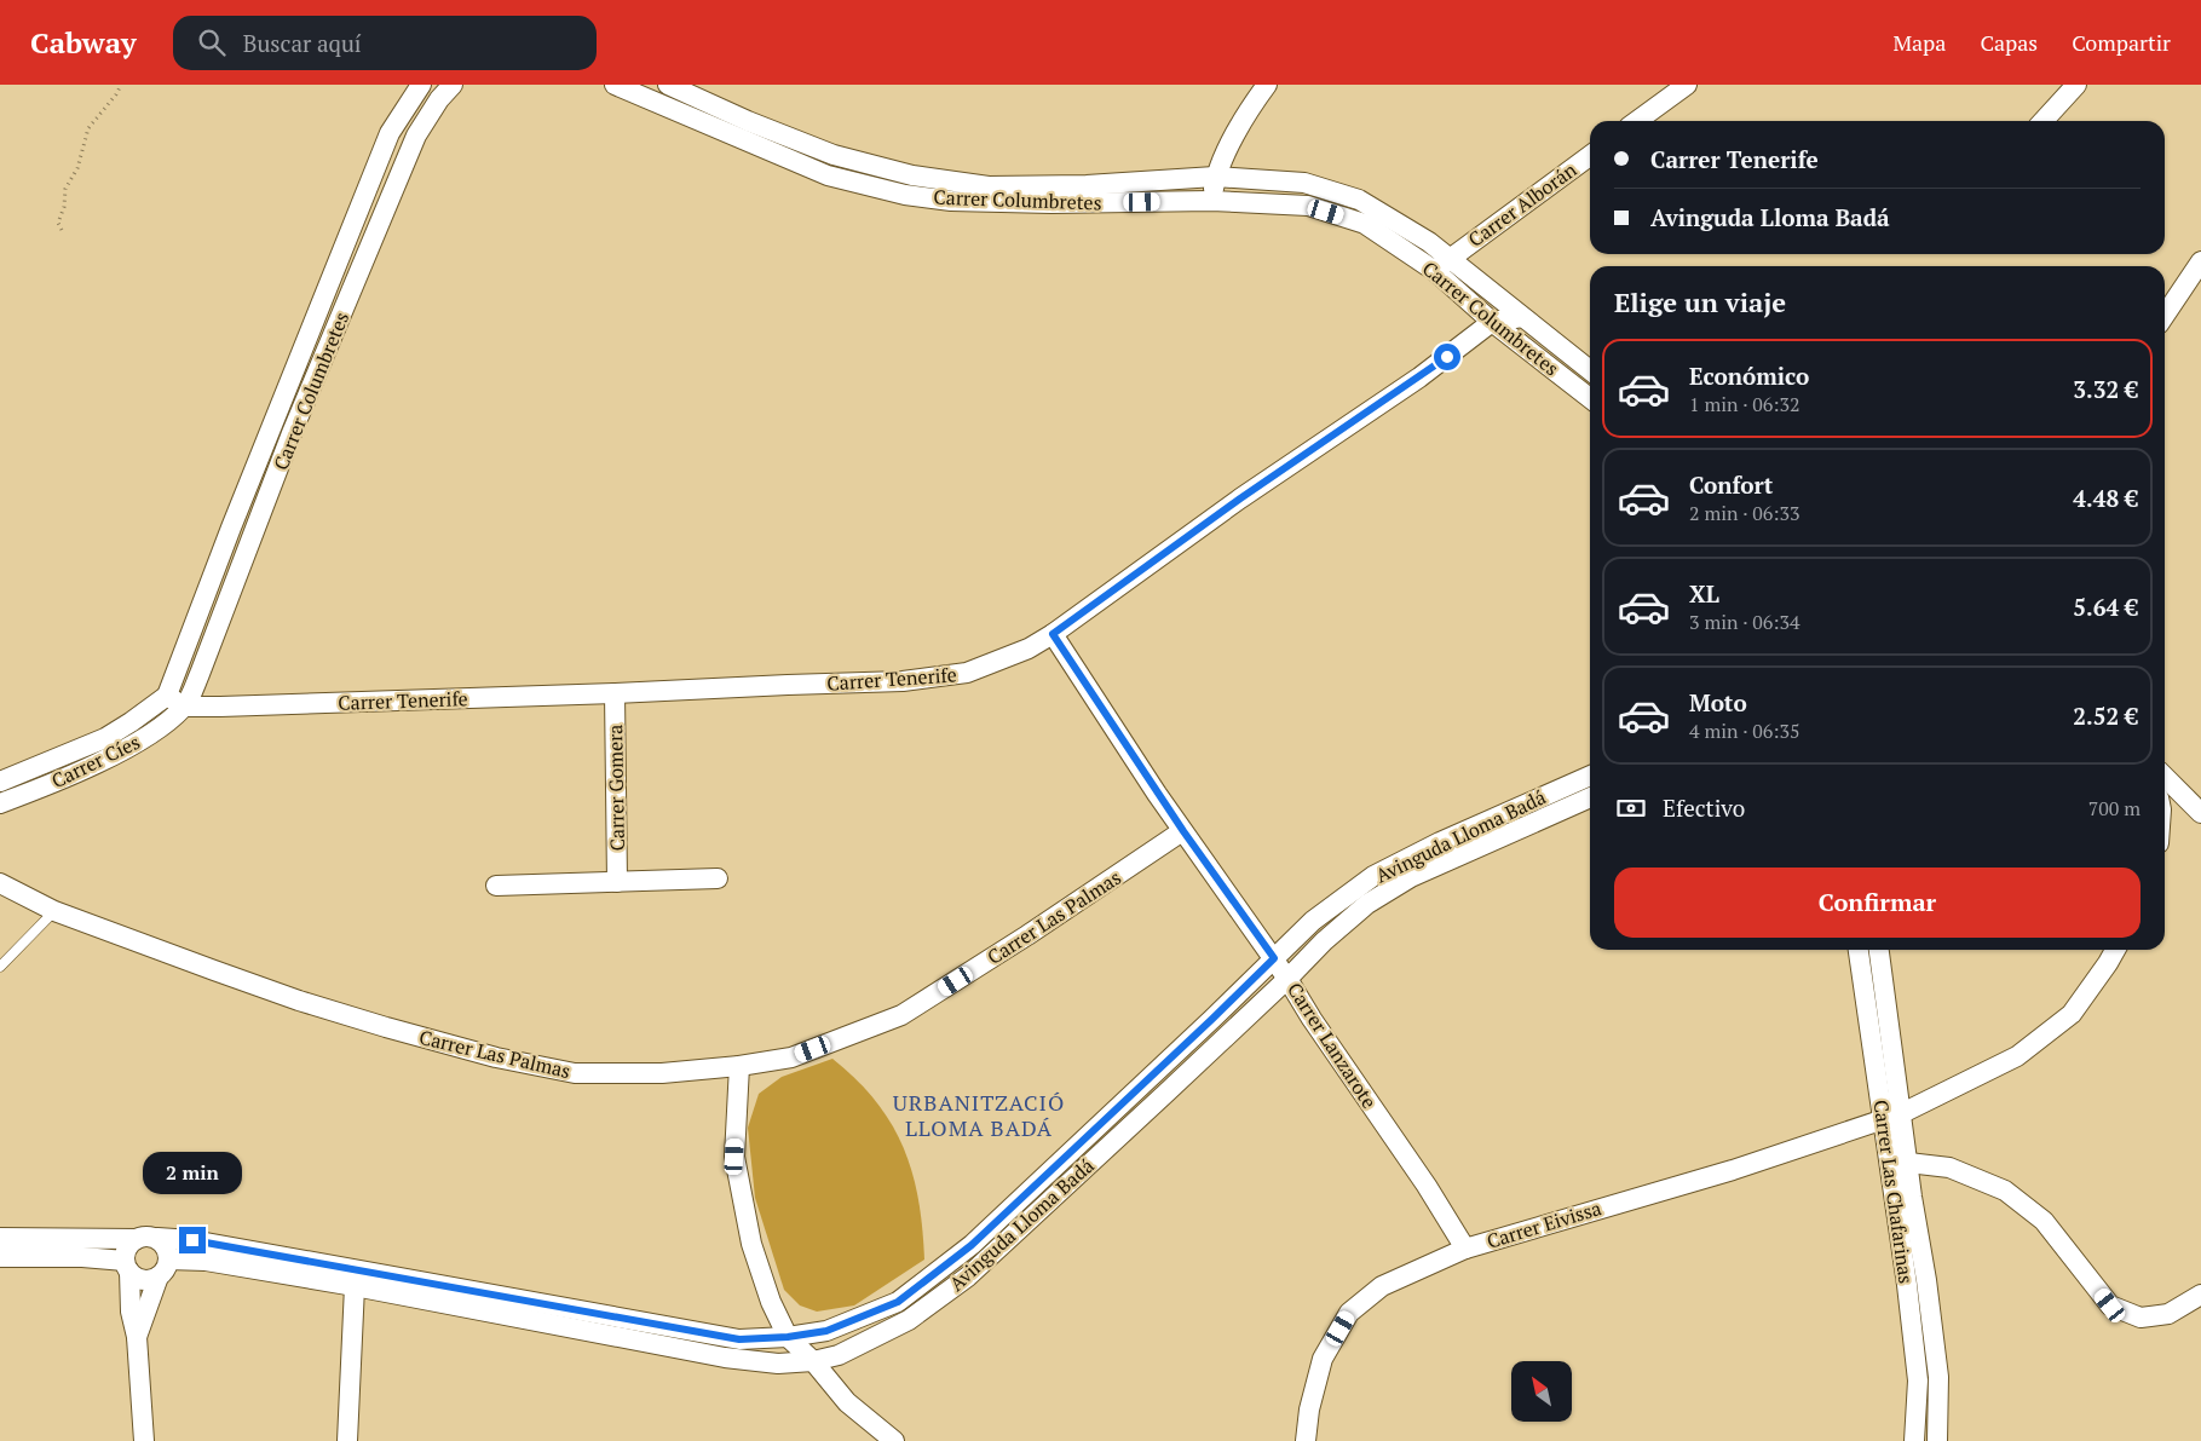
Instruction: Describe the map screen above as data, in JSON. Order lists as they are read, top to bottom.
{
  "streets": {
    "street": [
      "Carrer Columbretes",
      "Carrer Alborán",
      "Carrer Tenerife",
      "Carrer Cíes",
      "Carrer Gomera",
      "Avinguda Lloma Badá",
      "Carrer Las Palmas",
      "Carrer Lanzarote",
      "Carrer Las Chafarinas",
      "Carrer Eivissa"
    ]
  },
  "crossings": [
    ["Carrer Columbretes", "Carrer Alborán"],
    ["Carrer Columbretes", "Carrer Tenerife"],
    ["Carrer Columbretes", "Carrer Cíes"],
    ["Carrer Tenerife", "Carrer Cíes"],
    ["Carrer Tenerife", "Carrer Gomera"],
    ["Carrer Tenerife", "Carrer Lanzarote"],
    ["Avinguda Lloma Badá", "Carrer Lanzarote"],
    ["Carrer Las Palmas", "Carrer Lanzarote"],
    ["Carrer Lanzarote", "Carrer Eivissa"],
    ["Carrer Las Chafarinas", "Carrer Eivissa"]
  ],
  "districts": ["URBANITZACIÓ LLOMA BADÁ"],
  "north": "top left",
  "page": {
    "header": "Cabway",
    "search": "Buscar aquí",
    "nav": ["Mapa", "Capas", "Compartir"],
    "banner": ["Carrer Tenerife", "Avinguda Lloma Badá"],
    "heading": "Elige un viaje",
    "list": [
      {
        "name": "Económico",
        "note": "1 min · 06:32",
        "value": "3.32 €"
      },
      {
        "name": "Confort",
        "note": "2 min · 06:33",
        "value": "4.48 €"
      },
      {
        "name": "XL",
        "note": "3 min · 06:34",
        "value": "5.64 €"
      },
      {
        "name": "Moto",
        "note": "4 min · 06:35",
        "value": "2.52 €"
      }
    ],
    "pay": ["Efectivo", "700 m"],
    "buttons": "Confirmar",
    "bubble": "2 min"
  }
}
